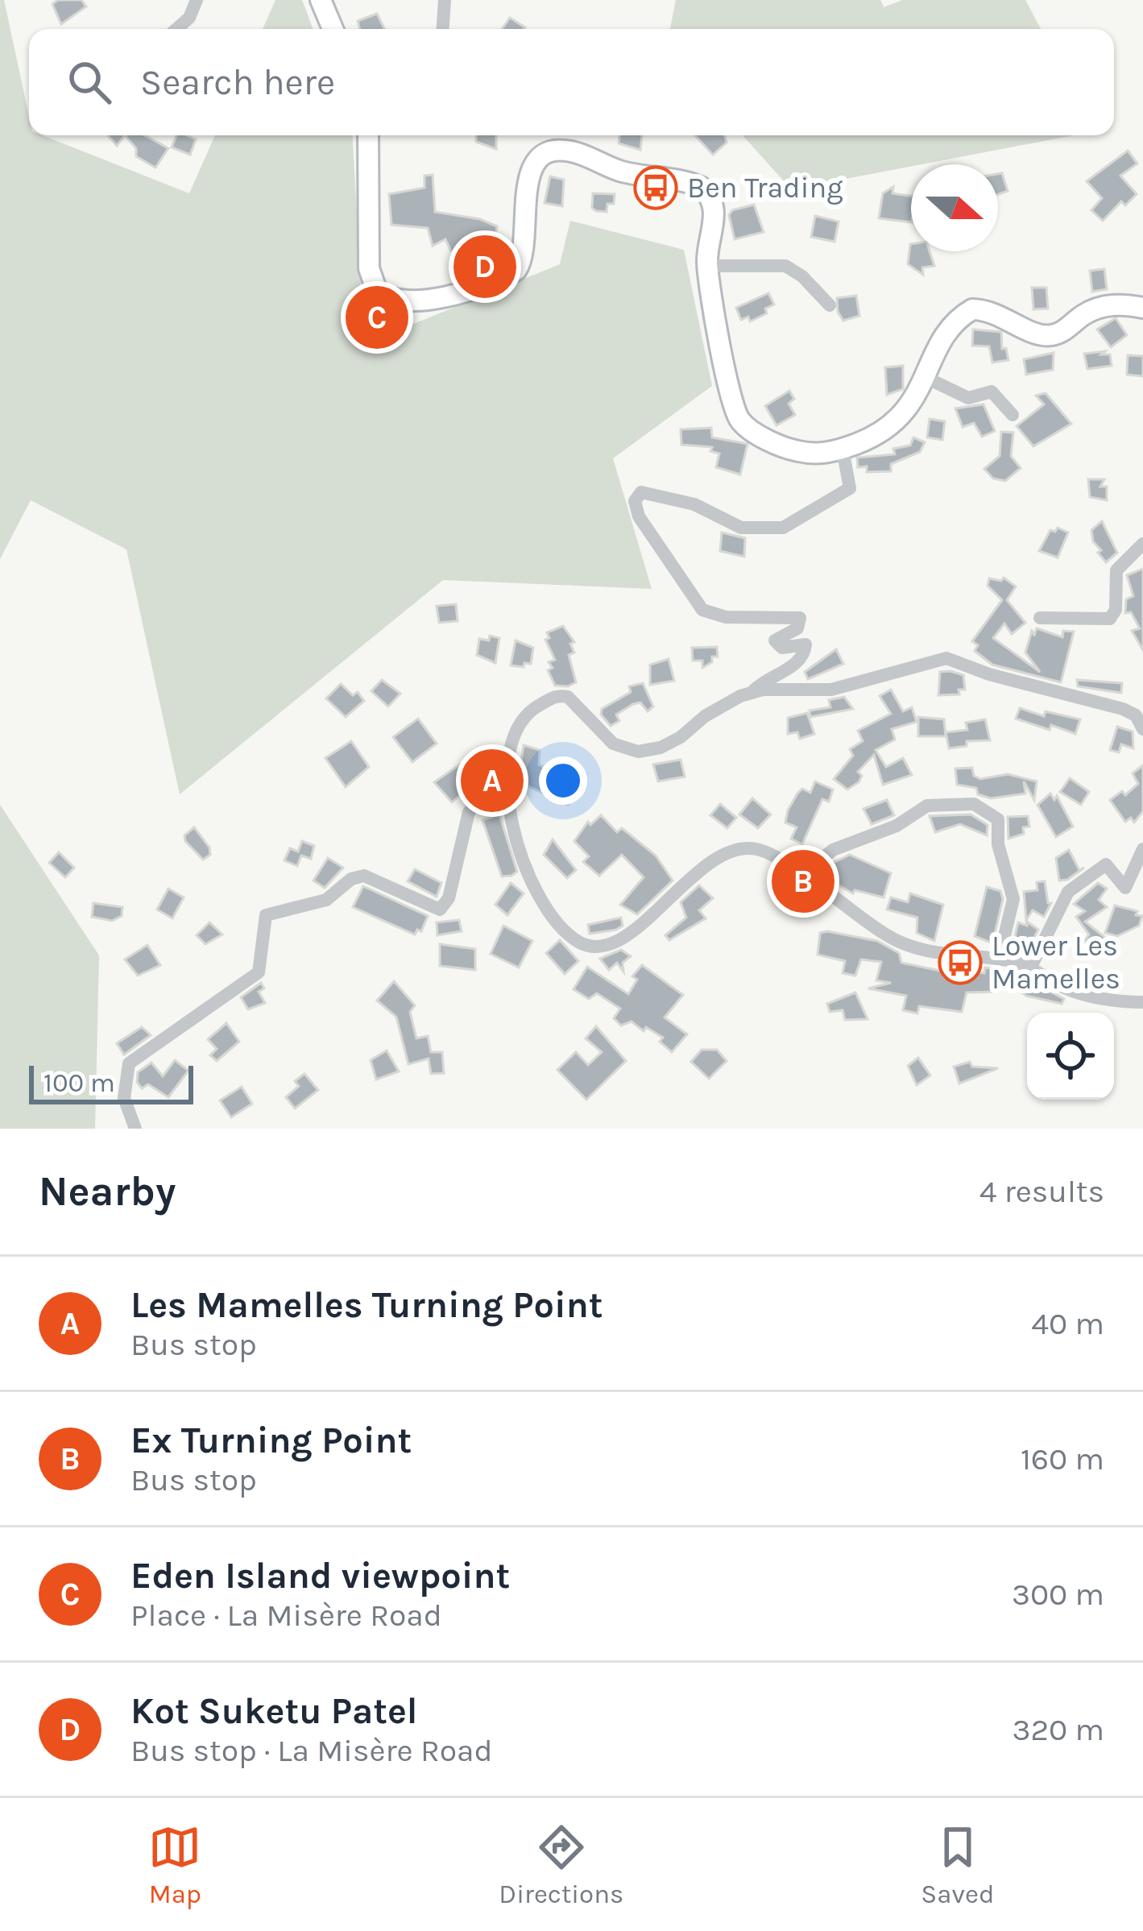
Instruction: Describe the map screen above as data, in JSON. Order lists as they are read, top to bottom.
{
  "places": {
    "bus stop": ["Ben Trading", "Lower Les Mamelles"]
  },
  "scale_bar": "100 m",
  "north": "right",
  "page": {
    "search": "Search here",
    "pins": [
      "D",
      "C",
      "A",
      "B"
    ],
    "scale": "100 m",
    "heading": ["Nearby", "4 results"],
    "list": [
      {
        "mark": "A",
        "name": "Les Mamelles Turning Point",
        "note": "Bus stop",
        "value": "40 m"
      },
      {
        "mark": "B",
        "name": "Ex Turning Point",
        "note": "Bus stop",
        "value": "160 m"
      },
      {
        "mark": "C",
        "name": "Eden Island viewpoint",
        "note": "Place · La Misère Road",
        "value": "300 m"
      },
      {
        "mark": "D",
        "name": "Kot Suketu Patel",
        "note": "Bus stop · La Misère Road",
        "value": "320 m"
      }
    ],
    "nav": ["Map", "Directions", "Saved"]
  }
}
